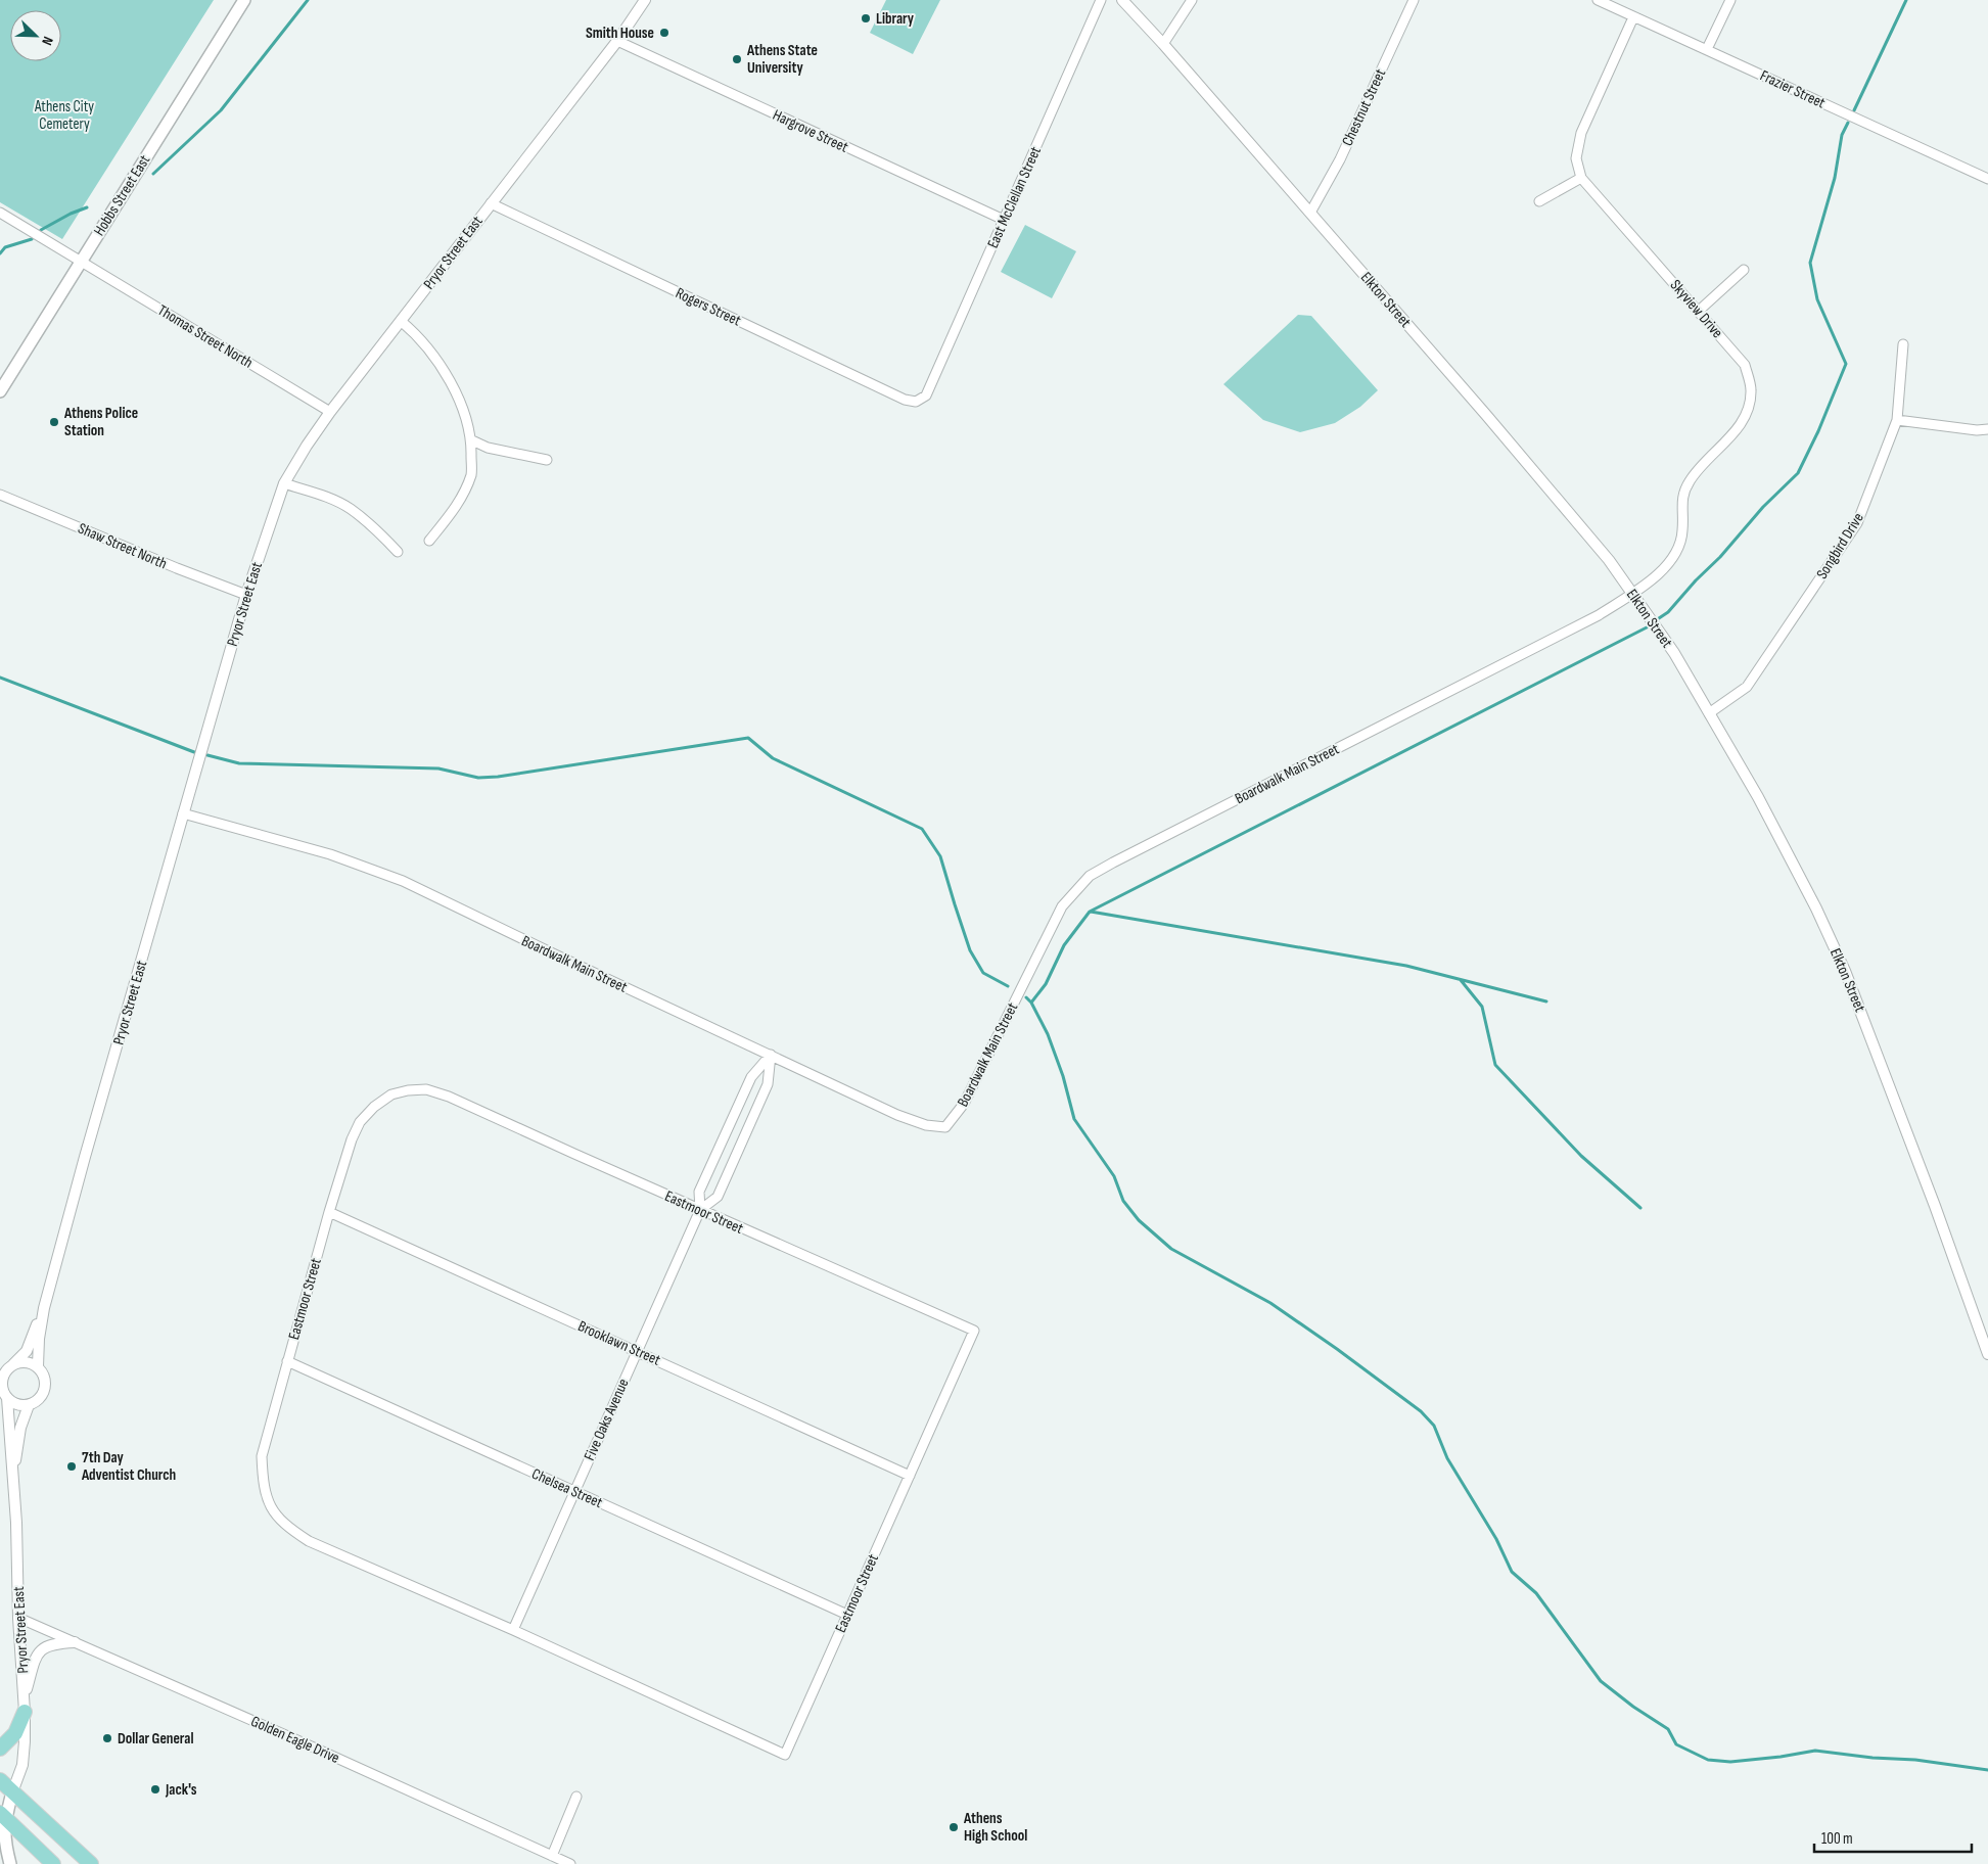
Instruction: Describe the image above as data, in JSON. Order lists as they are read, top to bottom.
{
  "streets": {
    "main road": ["Hobbs Street East"],
    "street": [
      "Frazier Street",
      "Chestnut Street",
      "Hargrove Street",
      "East McClellan Street",
      "Pryor Street East",
      "Elkton Street",
      "Rogers Street",
      "Skyview Drive",
      "Thomas Street North",
      "Shaw Street North",
      "Songbird Drive",
      "Boardwalk Main Street",
      "Eastmoor Street",
      "Brooklawn Street",
      "Five Oaks Avenue",
      "Chelsea Street",
      "Golden Eagle Drive"
    ]
  },
  "crossings": [
    ["Chestnut Street", "Elkton Street"],
    ["Hargrove Street", "East McClellan Street"],
    ["Hargrove Street", "Pryor Street East"],
    ["Hobbs Street East", "Thomas Street North"],
    ["East McClellan Street", "Rogers Street"],
    ["Pryor Street East", "Rogers Street"],
    ["Pryor Street East", "Thomas Street North"],
    ["Pryor Street East", "Shaw Street North"],
    ["Pryor Street East", "Boardwalk Main Street"],
    ["Pryor Street East", "Golden Eagle Drive"],
    ["Elkton Street", "Skyview Drive"],
    ["Elkton Street", "Songbird Drive"],
    ["Elkton Street", "Boardwalk Main Street"],
    ["Skyview Drive", "Boardwalk Main Street"],
    ["Boardwalk Main Street", "Five Oaks Avenue"],
    ["Eastmoor Street", "Brooklawn Street"],
    ["Eastmoor Street", "Five Oaks Avenue"],
    ["Eastmoor Street", "Chelsea Street"],
    ["Brooklawn Street", "Five Oaks Avenue"],
    ["Five Oaks Avenue", "Chelsea Street"]
  ],
  "parks": ["Athens City Cemetery"],
  "places": [
    "Library",
    "Smith House",
    "Athens State University",
    "Athens Police Station",
    "7th Day Adventist Church",
    "Dollar General",
    "Jack's",
    "Athens High School"
  ],
  "scale_bar": "100 m",
  "north": "bottom right"
}
